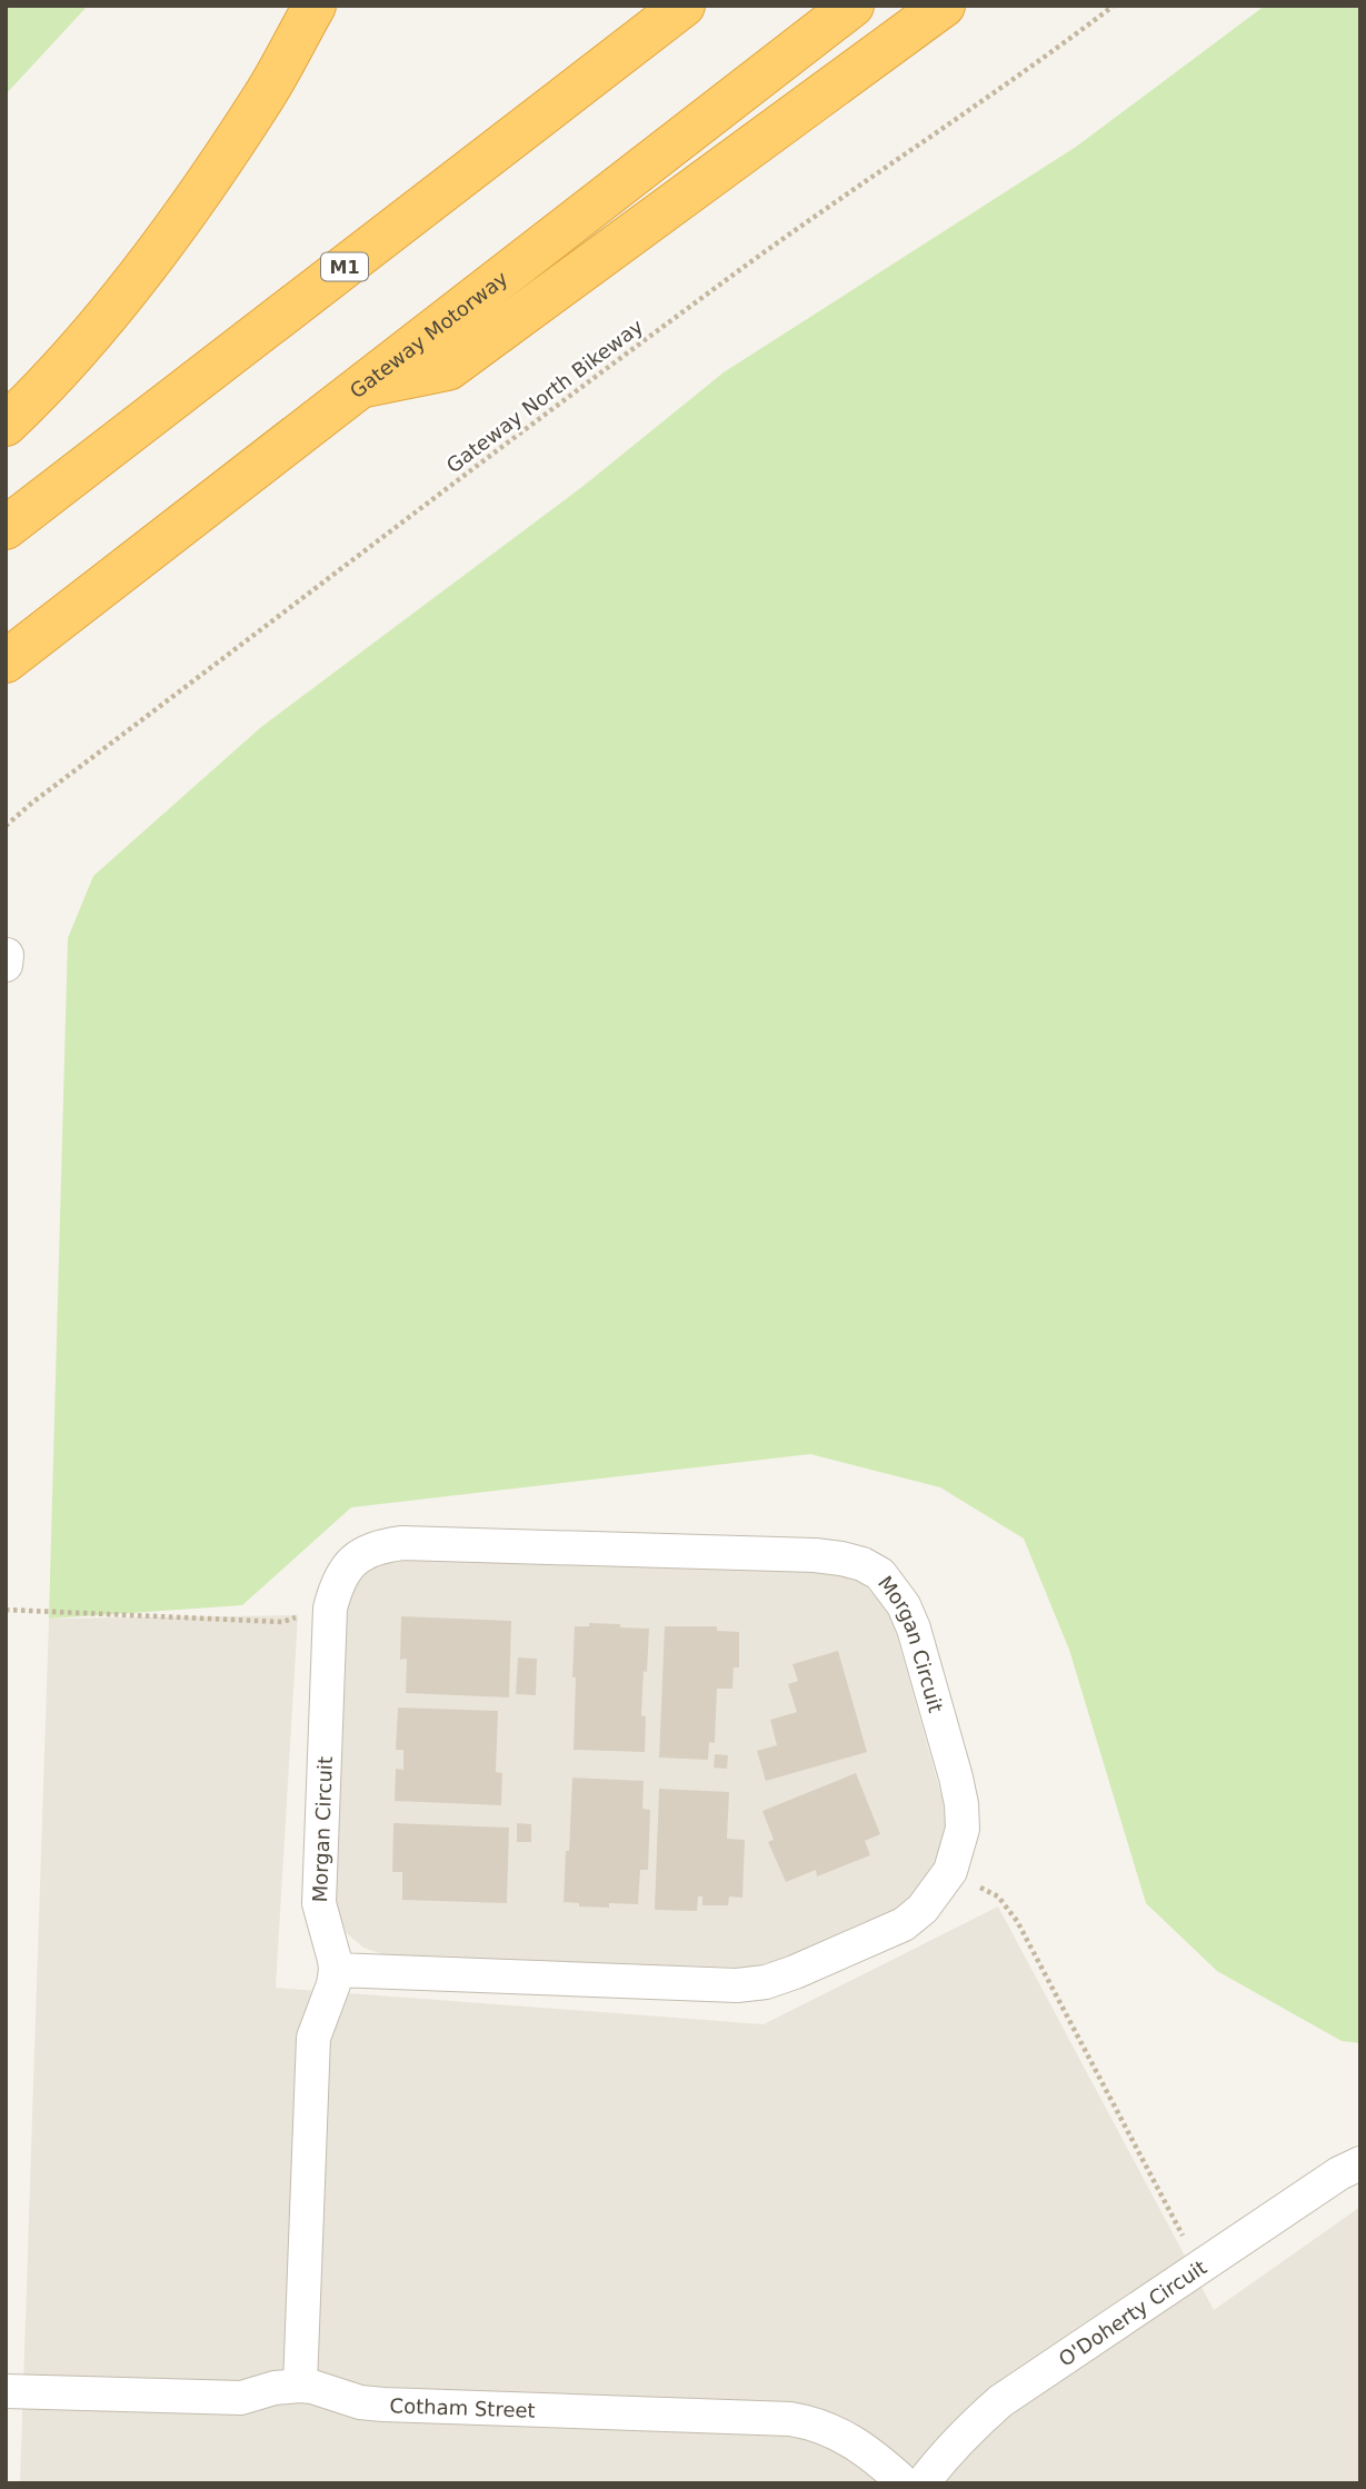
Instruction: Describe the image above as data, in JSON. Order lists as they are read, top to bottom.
{
  "streets": {
    "highway": ["M1", "Gateway Motorway"],
    "street": ["Morgan Circuit", "O'Doherty Circuit", "Cotham Street"],
    "path": ["Gateway North Bikeway"]
  },
  "crossings": [
    ["Morgan Circuit", "Cotham Street"]
  ]
}
